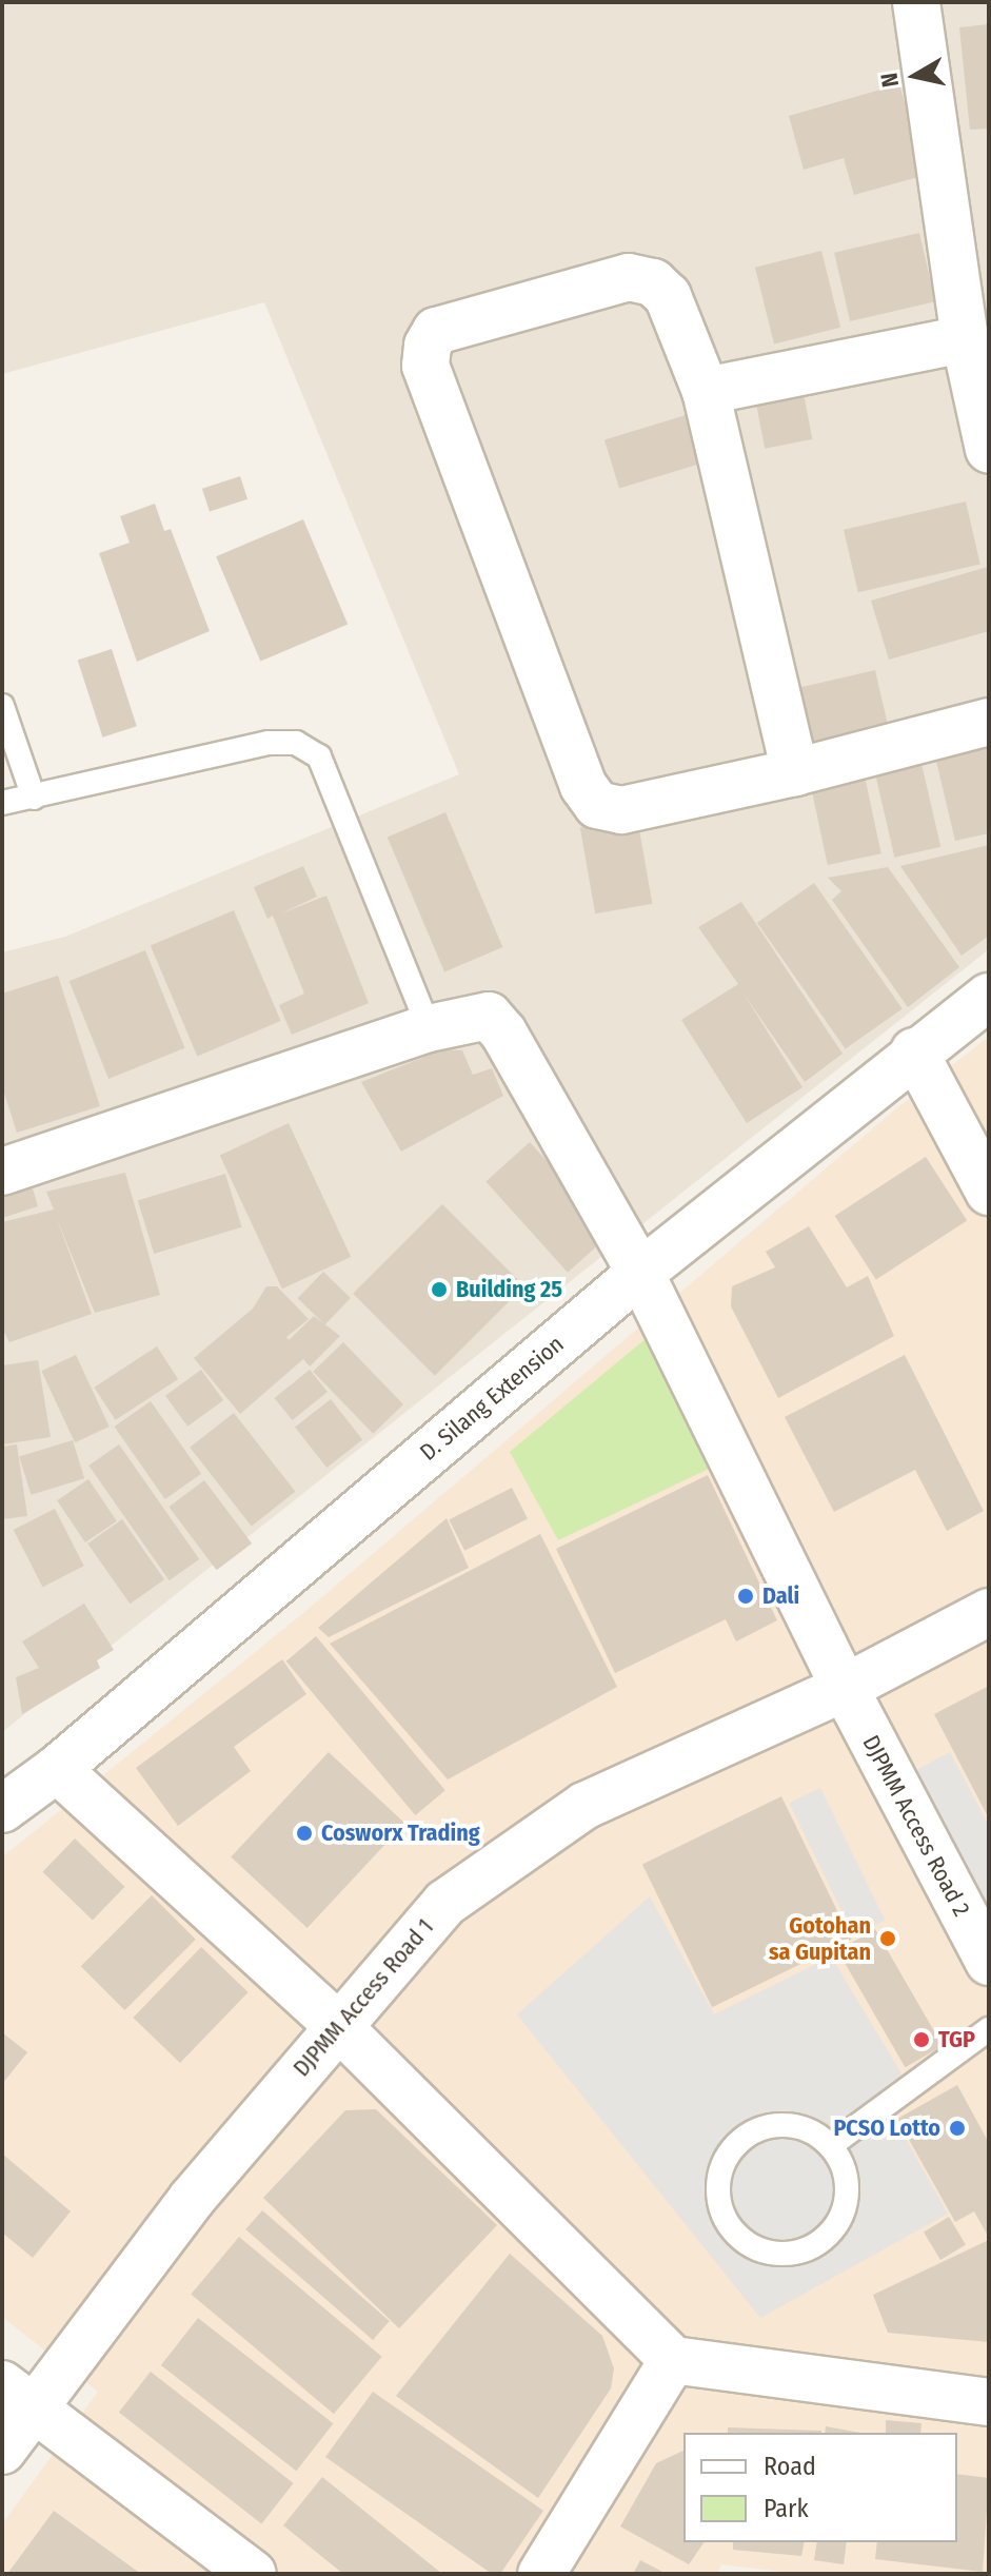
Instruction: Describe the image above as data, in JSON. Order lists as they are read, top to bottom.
{
  "streets": {
    "street": ["D. Silang Extension", "DJPMM Access Road 2", "DJPMM Access Road 1"]
  },
  "crossings": [
    ["D. Silang Extension", "DJPMM Access Road 2"],
    ["DJPMM Access Road 2", "DJPMM Access Road 1"]
  ],
  "places": [
    "Building 25",
    "Dali",
    "Cosworx Trading",
    "Gotohan sa Gupitan",
    "TGP",
    "PCSO Lotto"
  ],
  "legend": ["Road", "Park"],
  "north": "left"
}
